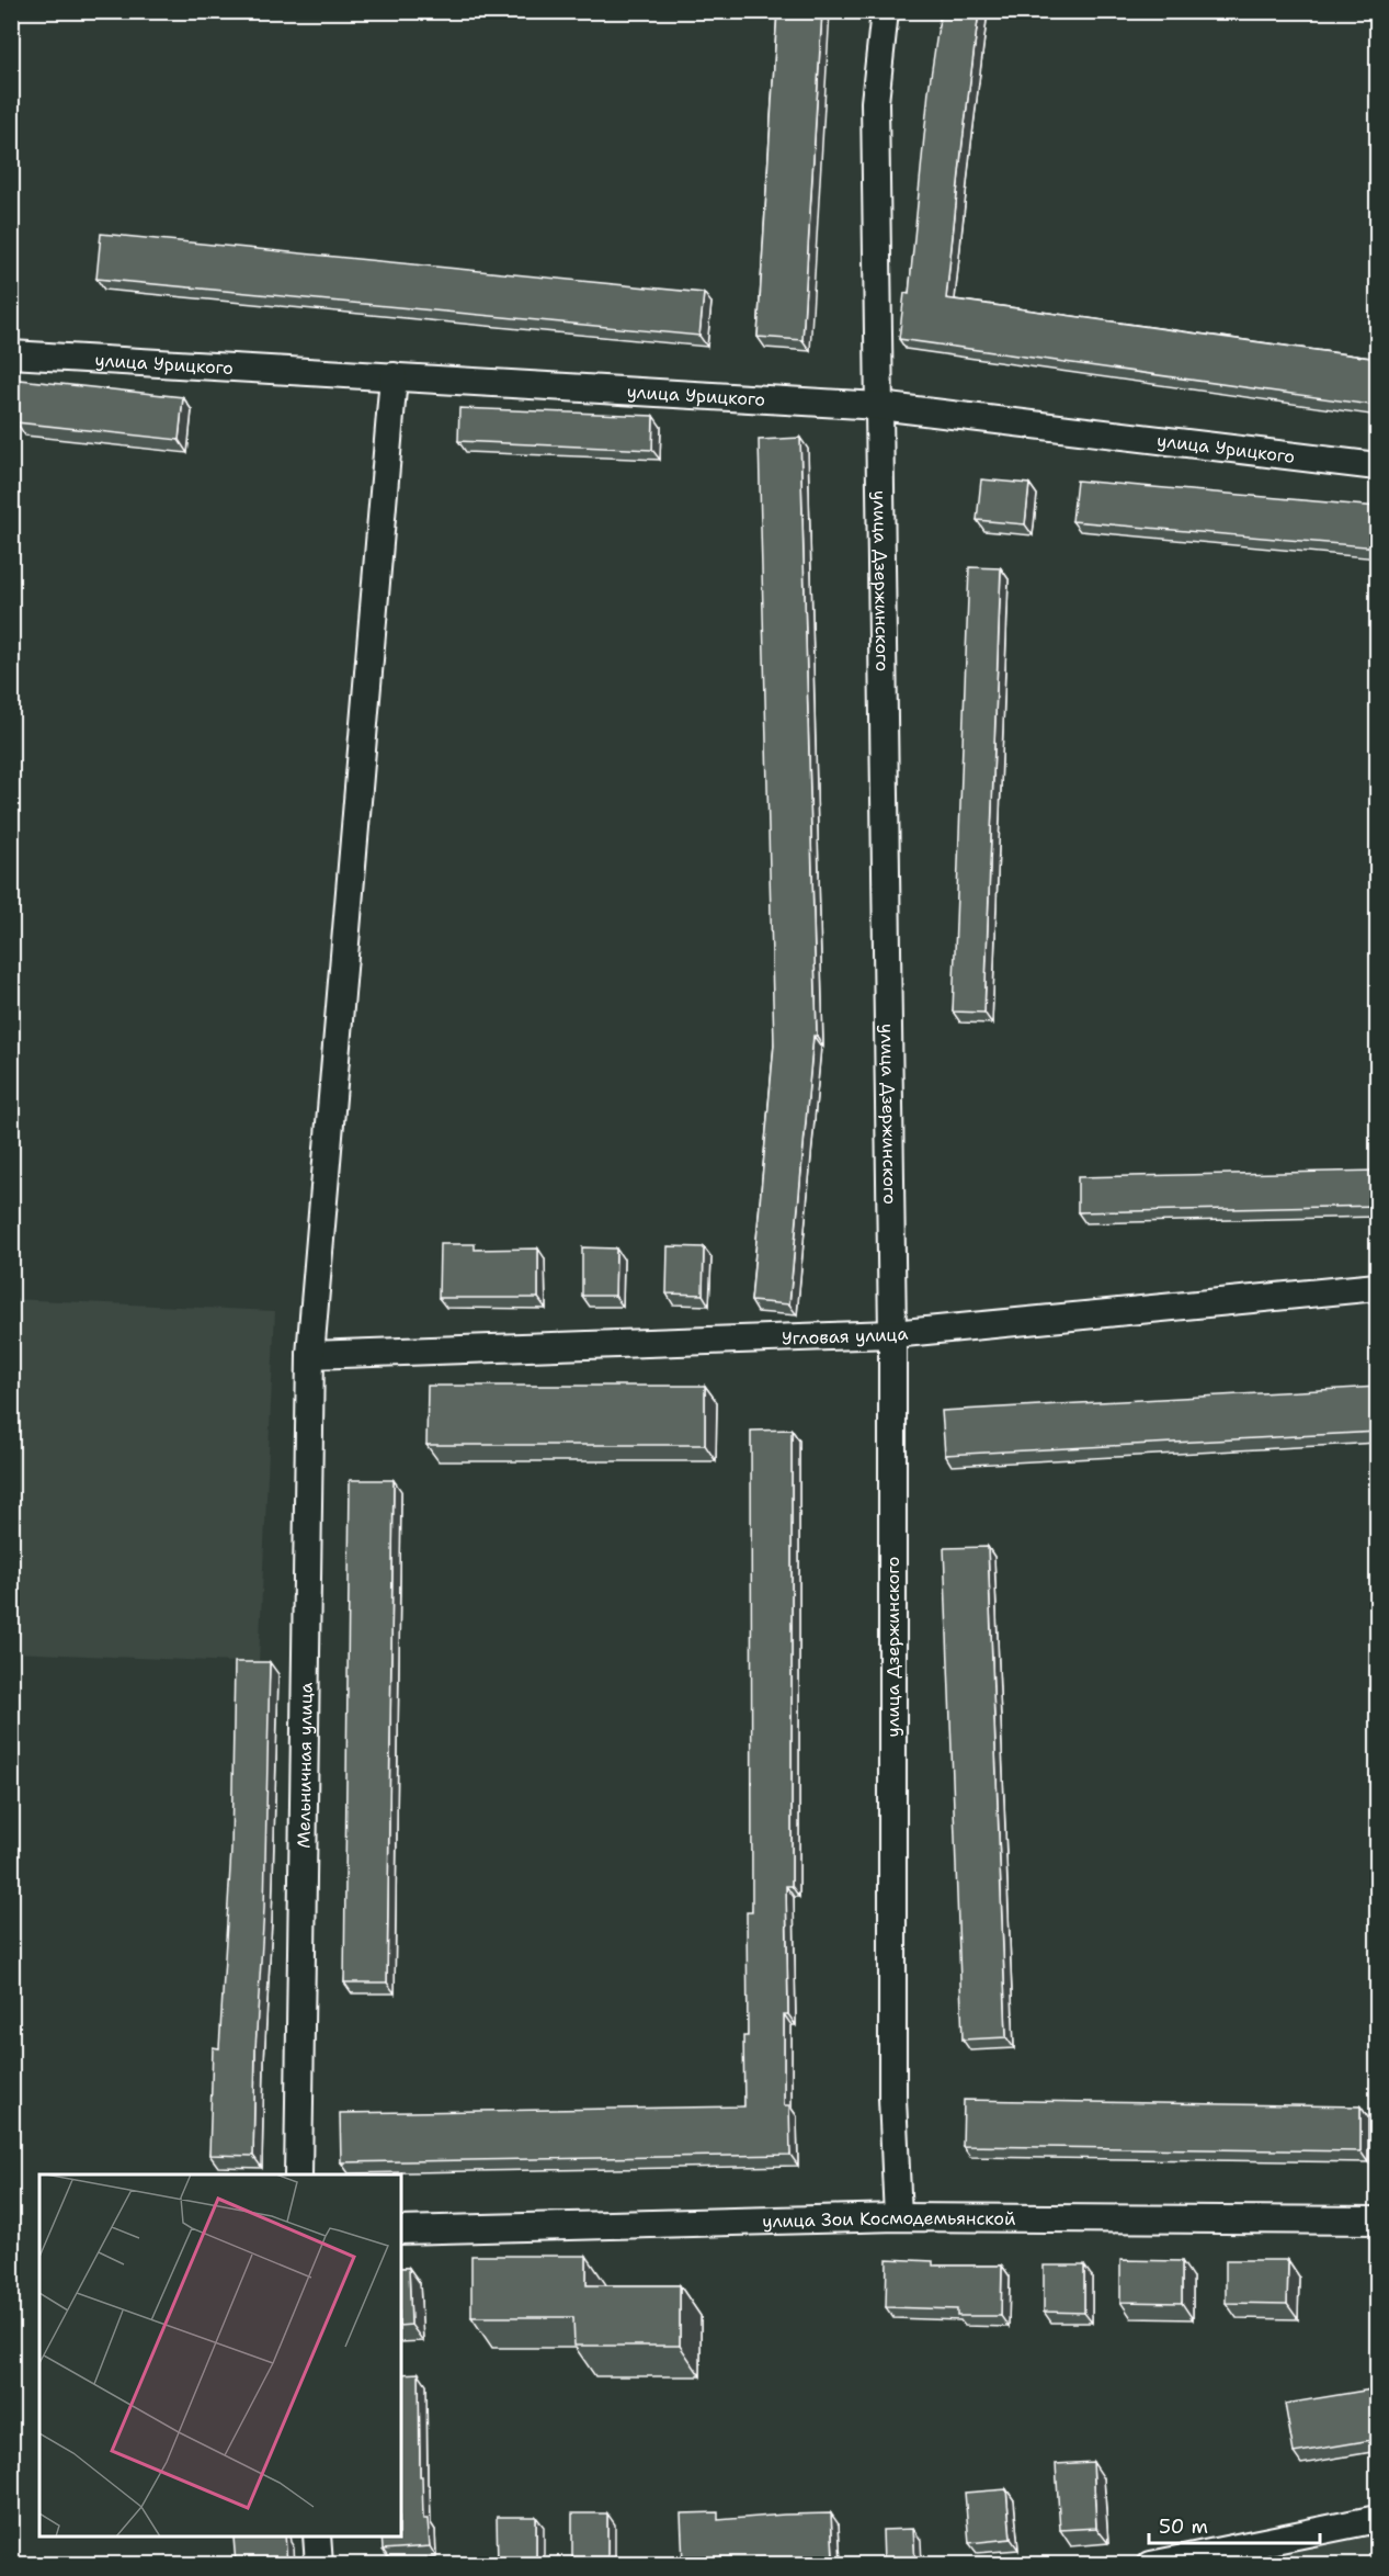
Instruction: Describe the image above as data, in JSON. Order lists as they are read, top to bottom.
{
  "streets": {
    "street": [
      "улица Урицкого",
      "улица Дзержинского",
      "Угловая улица",
      "Мельничная улица",
      "улица Зои Космодемьянской"
    ]
  },
  "crossings": [
    ["улица Урицкого", "улица Дзержинского"],
    ["улица Урицкого", "Мельничная улица"],
    ["улица Дзержинского", "Угловая улица"],
    ["улица Дзержинского", "улица Зои Космодемьянской"],
    ["Угловая улица", "Мельничная улица"]
  ],
  "scale_bar": "50 m"
}
